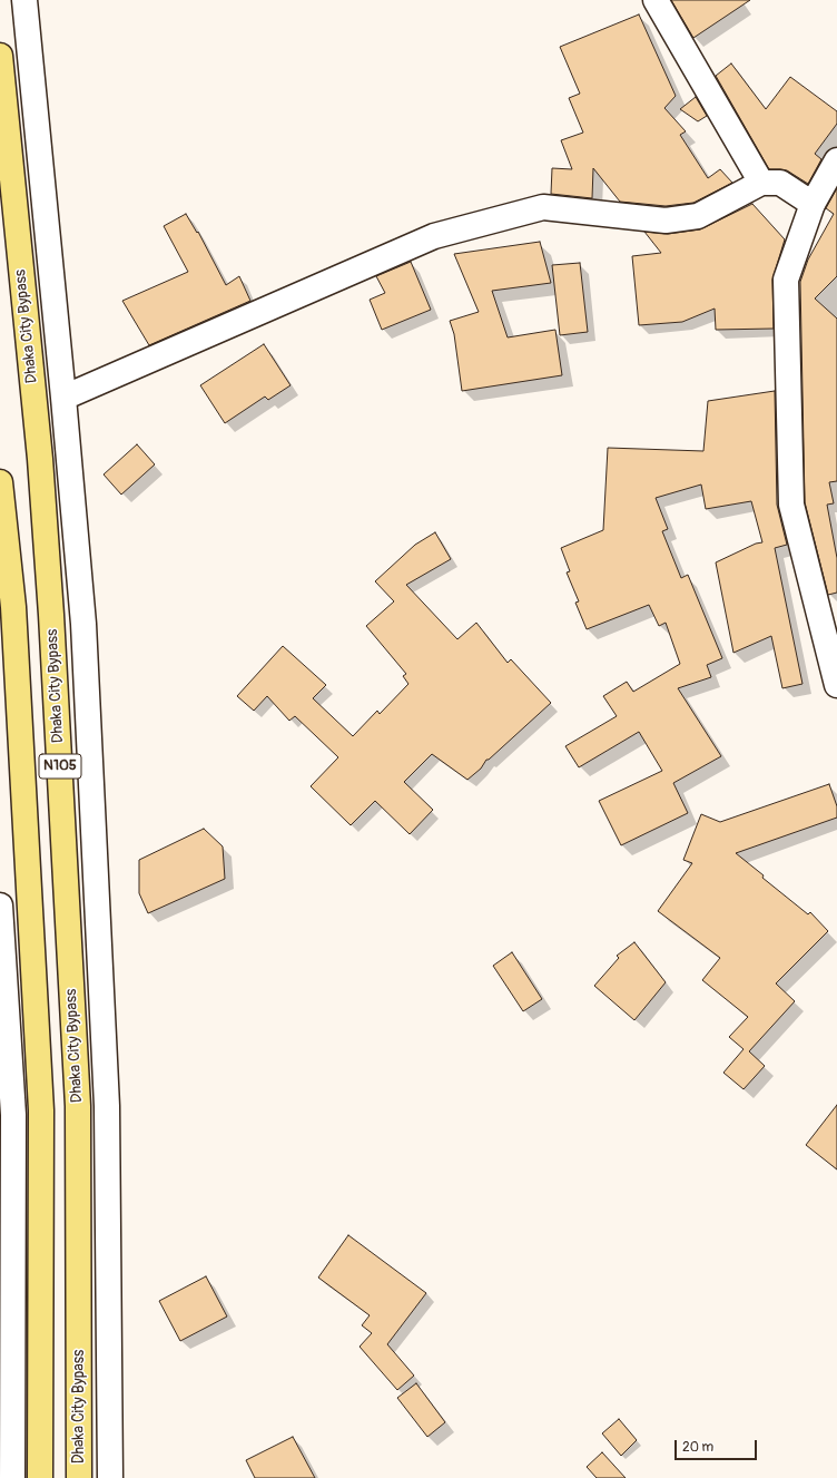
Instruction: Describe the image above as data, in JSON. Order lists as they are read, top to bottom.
{
  "streets": {
    "highway": ["Dhaka City Bypass", "N105"]
  },
  "scale_bar": "20 m"
}
